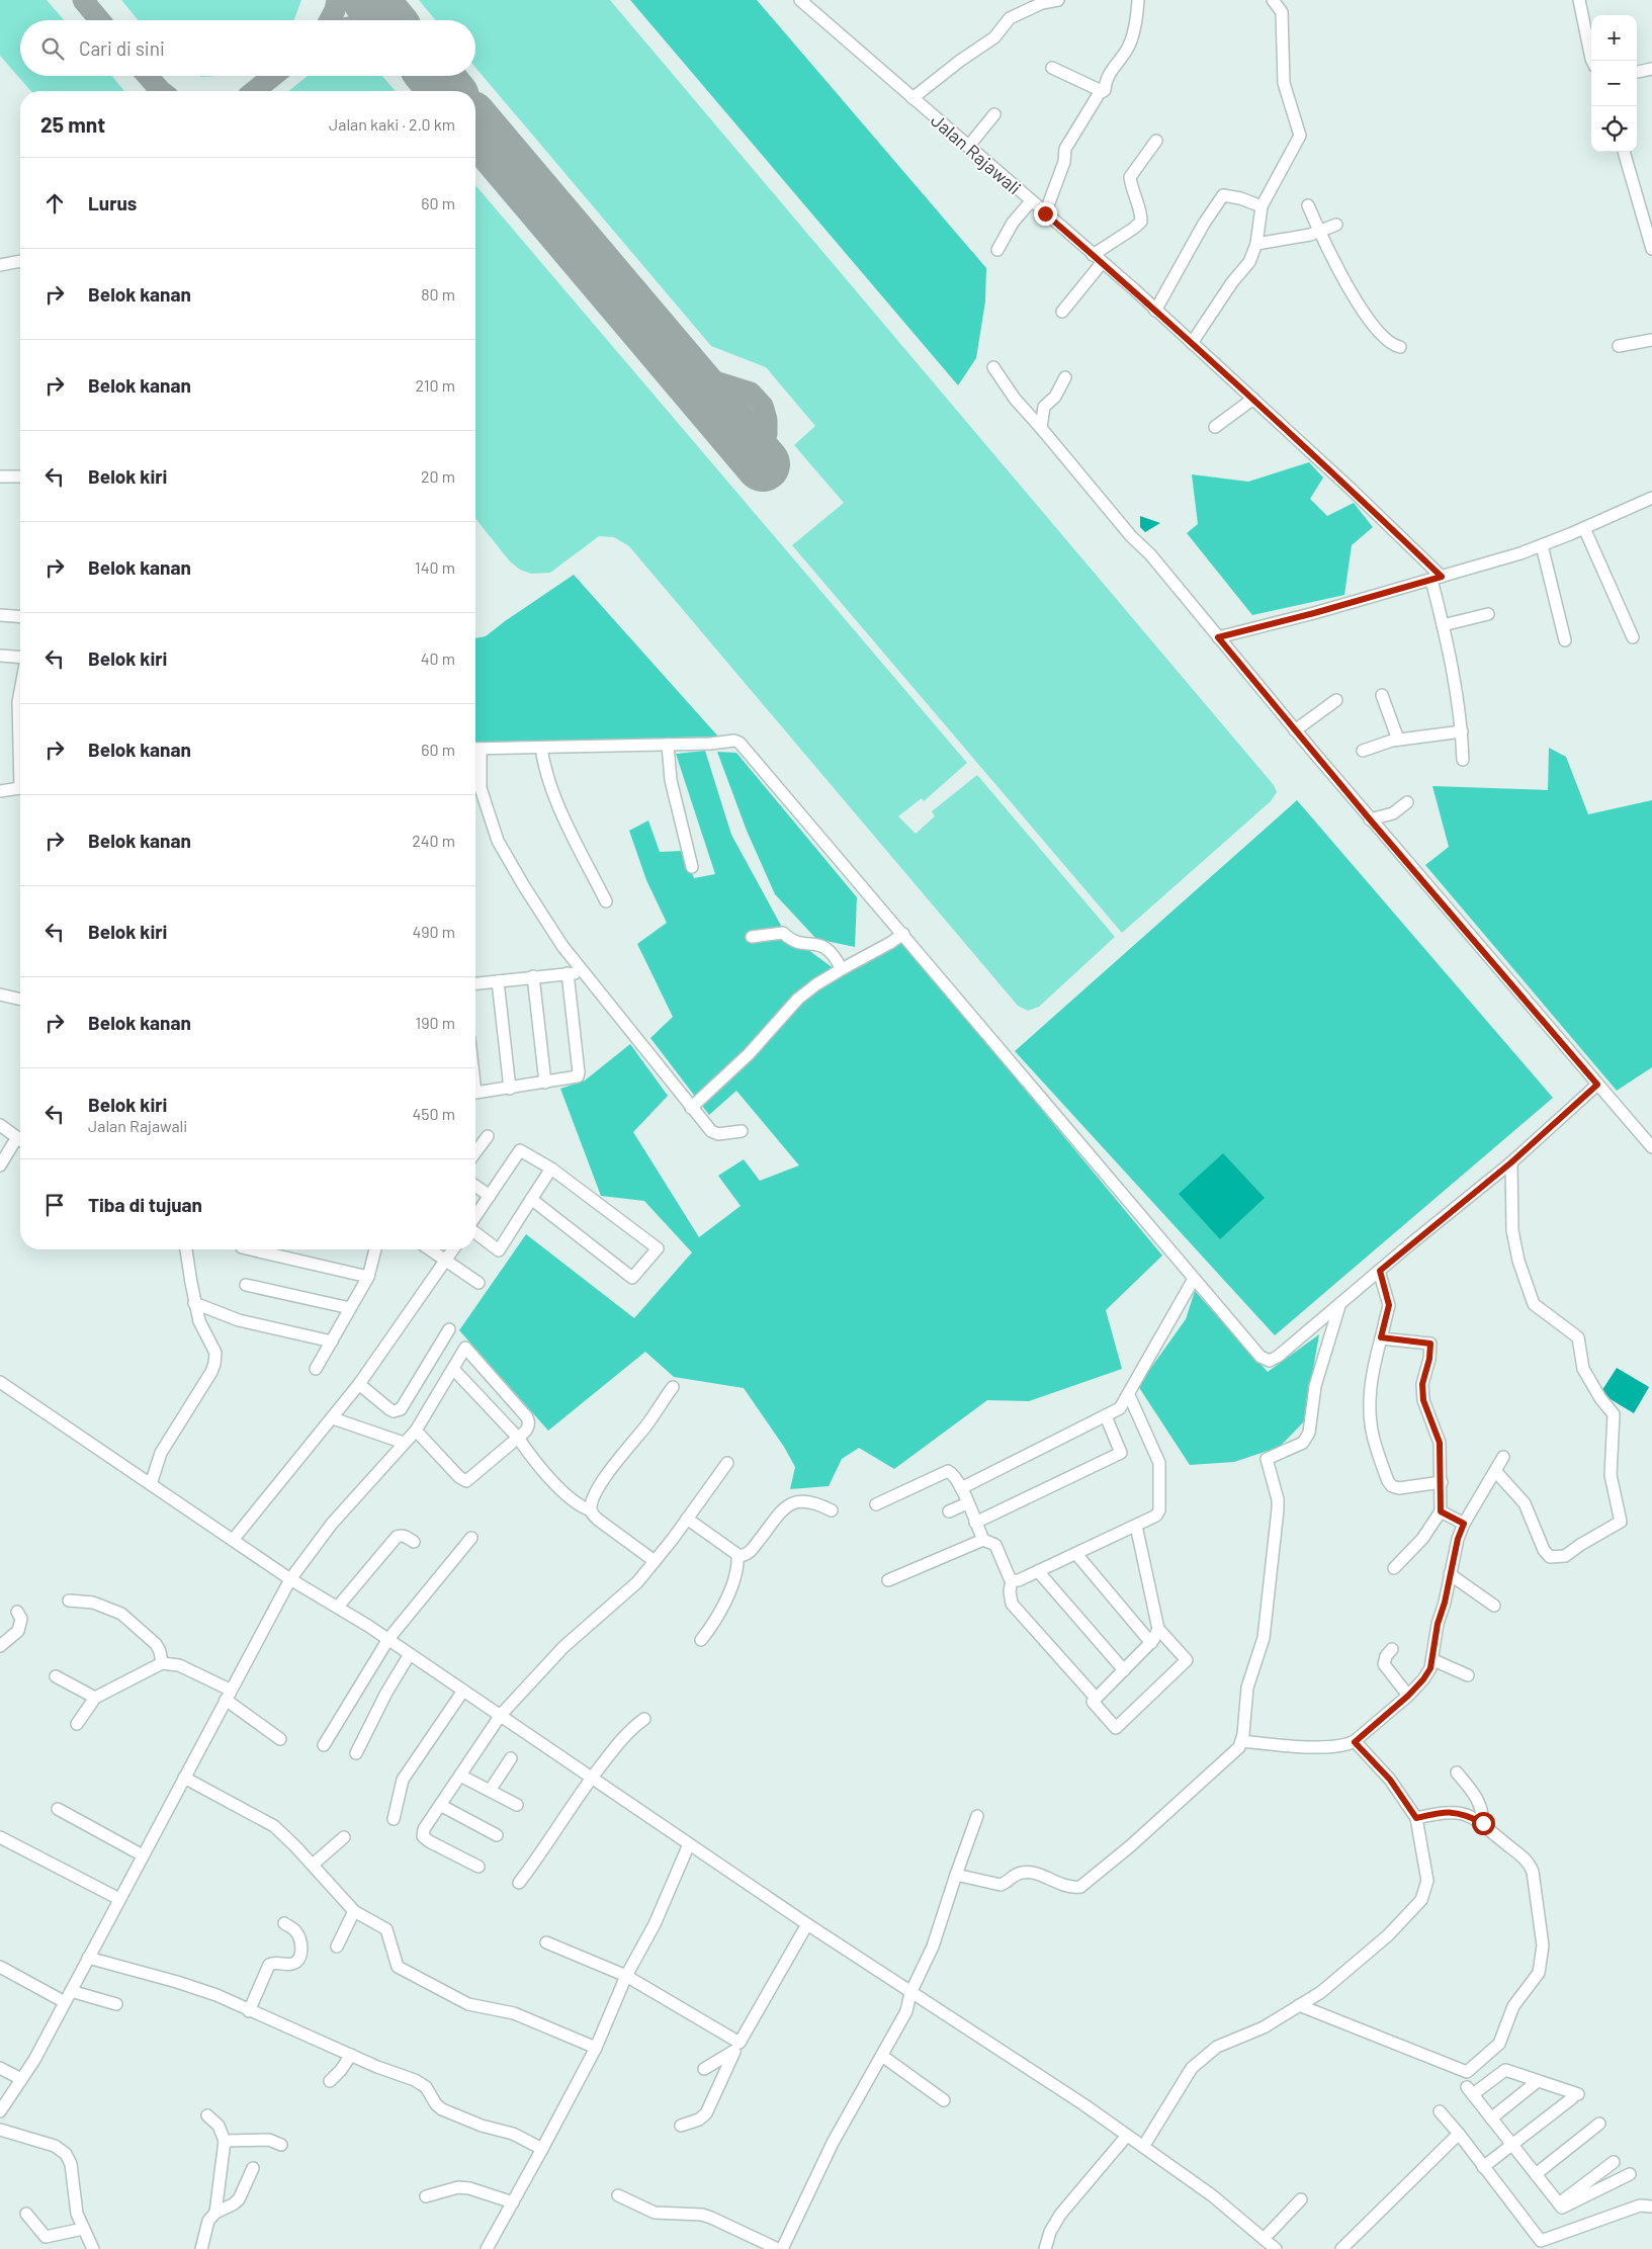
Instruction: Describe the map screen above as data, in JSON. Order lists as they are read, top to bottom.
{
  "streets": {
    "street": ["Jalan Rajawali"]
  },
  "page": {
    "map_buttons": ["+", "−"],
    "search": "Cari di sini",
    "heading": ["25 mnt", "Jalan kaki · 2.0 km"],
    "list": [
      ["Lurus", "60 m"],
      ["Belok kanan", "80 m"],
      ["Belok kanan", "210 m"],
      ["Belok kiri", "20 m"],
      ["Belok kanan", "140 m"],
      ["Belok kiri", "40 m"],
      ["Belok kanan", "60 m"],
      ["Belok kanan", "240 m"],
      ["Belok kiri", "490 m"],
      ["Belok kanan", "190 m"],
      ["Belok kiri", "Jalan Rajawali", "450 m"],
      "Tiba di tujuan"
    ]
  }
}
